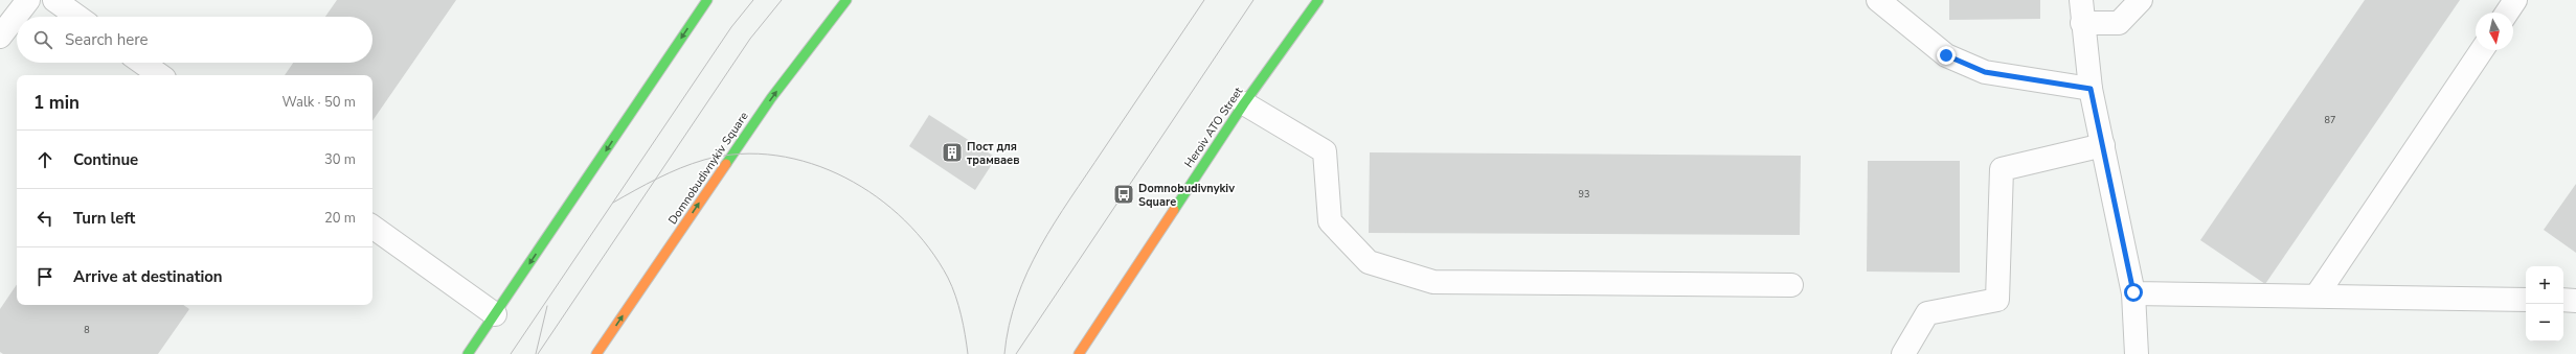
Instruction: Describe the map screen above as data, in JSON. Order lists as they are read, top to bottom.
{
  "streets": {
    "main road": ["Heroiv ATO Street", "Domnobudivnykiv Square"]
  },
  "one_way": ["Domnobudivnykiv Square"],
  "places": {
    "building": ["Пост для трамваев"],
    "bus stop": ["Domnobudivnykiv Square"]
  },
  "house_numbers": ["87", "93", "8"],
  "north": "bottom",
  "page": {
    "search": "Search here",
    "heading": ["1 min", "Walk · 50 m"],
    "list": [
      ["Continue", "30 m"],
      ["Turn left", "20 m"],
      "Arrive at destination"
    ],
    "map_buttons": ["+", "−"]
  }
}
